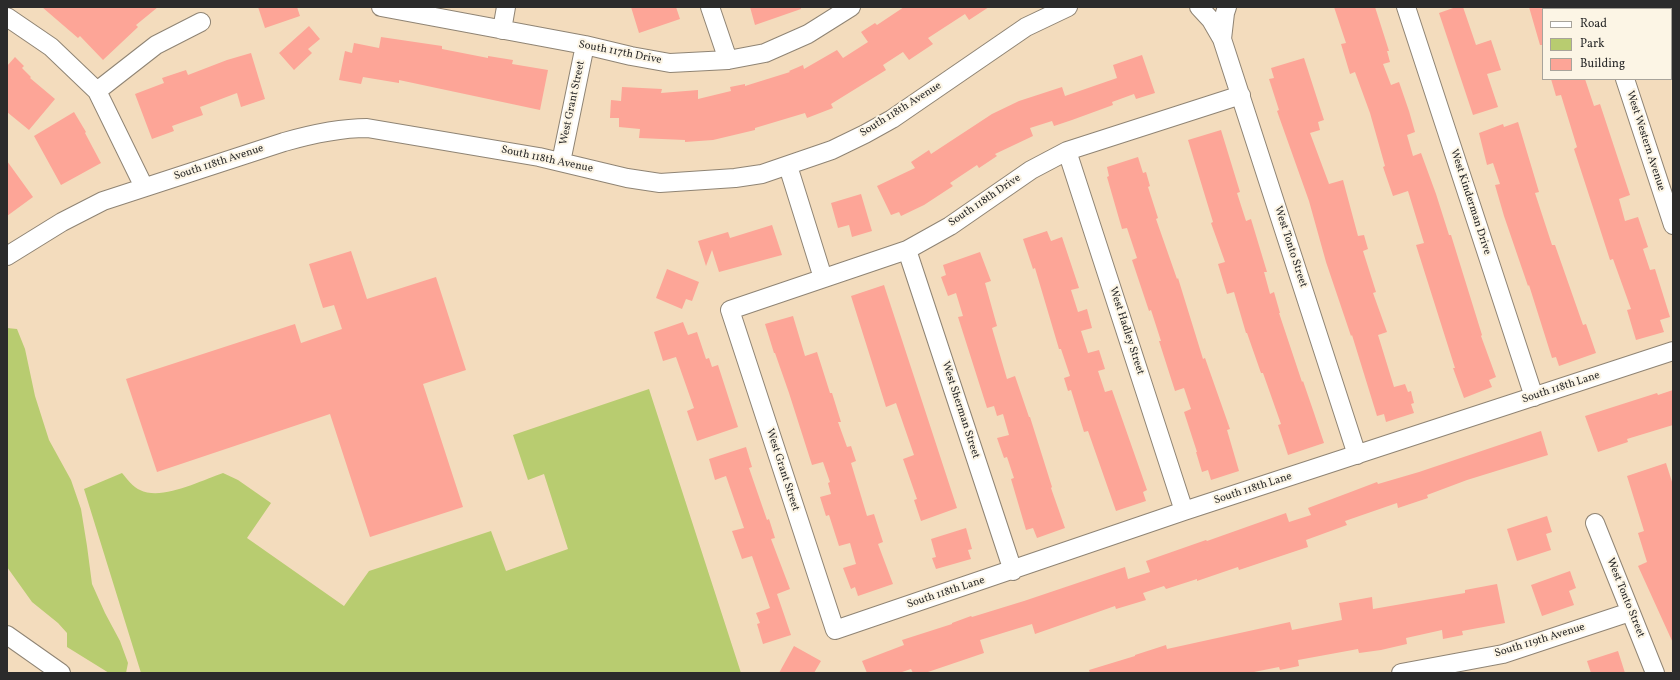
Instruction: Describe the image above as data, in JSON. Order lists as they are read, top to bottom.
{
  "streets": {
    "street": [
      "South 117th Drive",
      "West Grant Street",
      "South 118th Avenue",
      "West Western Avenue",
      "South 118th Drive",
      "West Kinderman Drive",
      "West Tonto Street",
      "West Hadley Street",
      "South 118th Lane",
      "West Sherman Street",
      "South 119th Avenue"
    ]
  },
  "crossings": [
    ["South 117th Drive", "West Grant Street"],
    ["West Grant Street", "South 118th Avenue"],
    ["West Grant Street", "South 118th Drive"],
    ["West Grant Street", "South 118th Lane"],
    ["South 118th Drive", "West Tonto Street"],
    ["South 118th Drive", "West Hadley Street"],
    ["South 118th Drive", "West Sherman Street"],
    ["West Kinderman Drive", "South 118th Lane"],
    ["West Tonto Street", "South 118th Lane"],
    ["West Tonto Street", "South 119th Avenue"],
    ["West Hadley Street", "South 118th Lane"],
    ["South 118th Lane", "West Sherman Street"]
  ],
  "legend": ["Road", "Park", "Building"]
}
